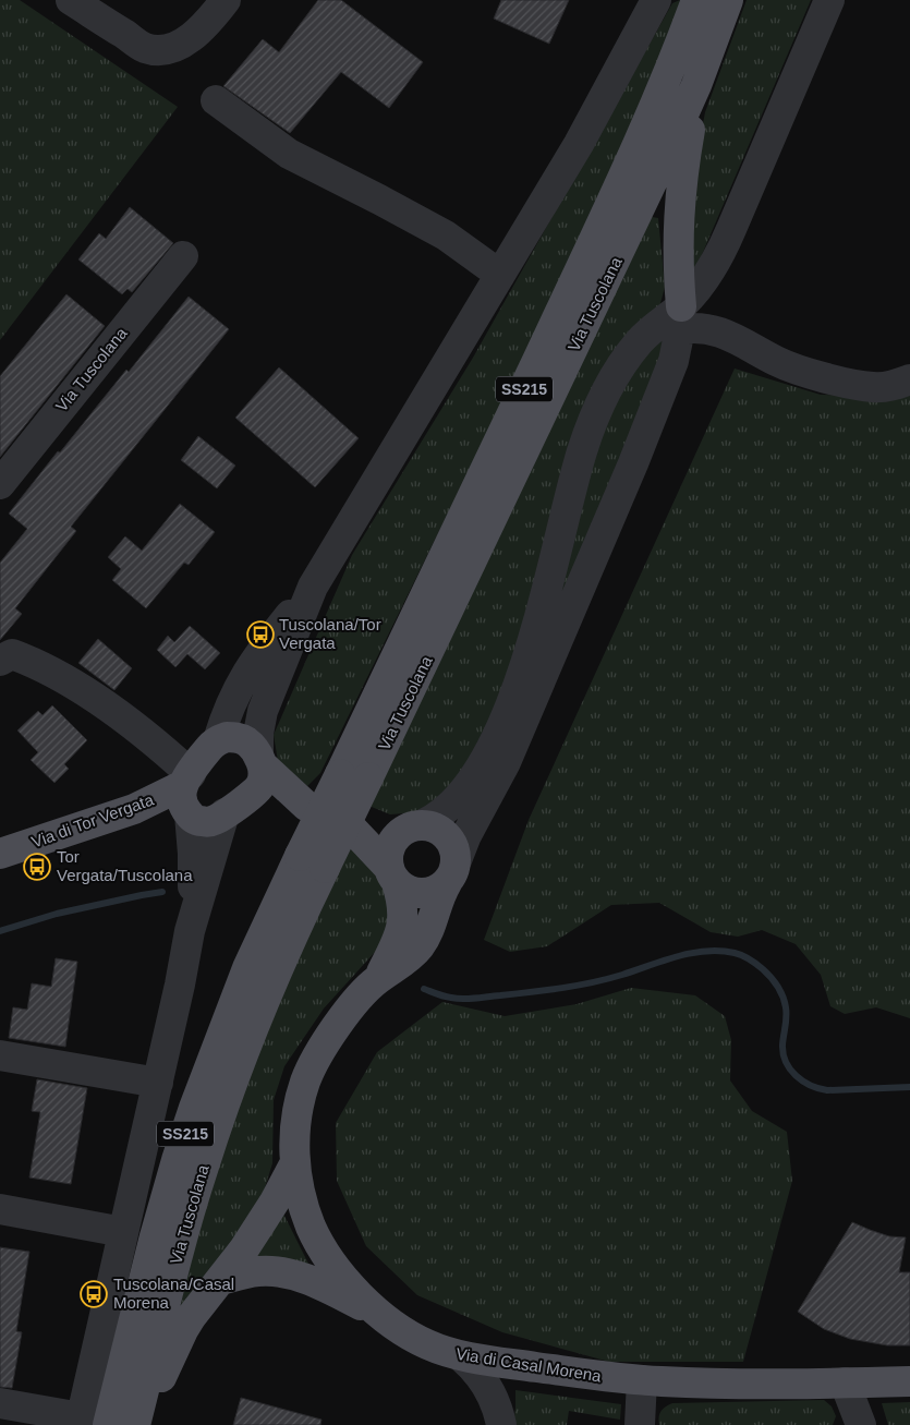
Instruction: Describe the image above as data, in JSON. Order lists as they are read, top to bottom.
{
  "streets": {
    "main road": [
      "Via Tuscolana",
      "SS215",
      "Via di Tor Vergata",
      "Via di Casal Morena"
    ]
  },
  "places": {
    "bus stop": ["Tuscolana/Tor Vergata", "Tor Vergata/Tuscolana", "Tuscolana/Casal Morena"]
  }
}
